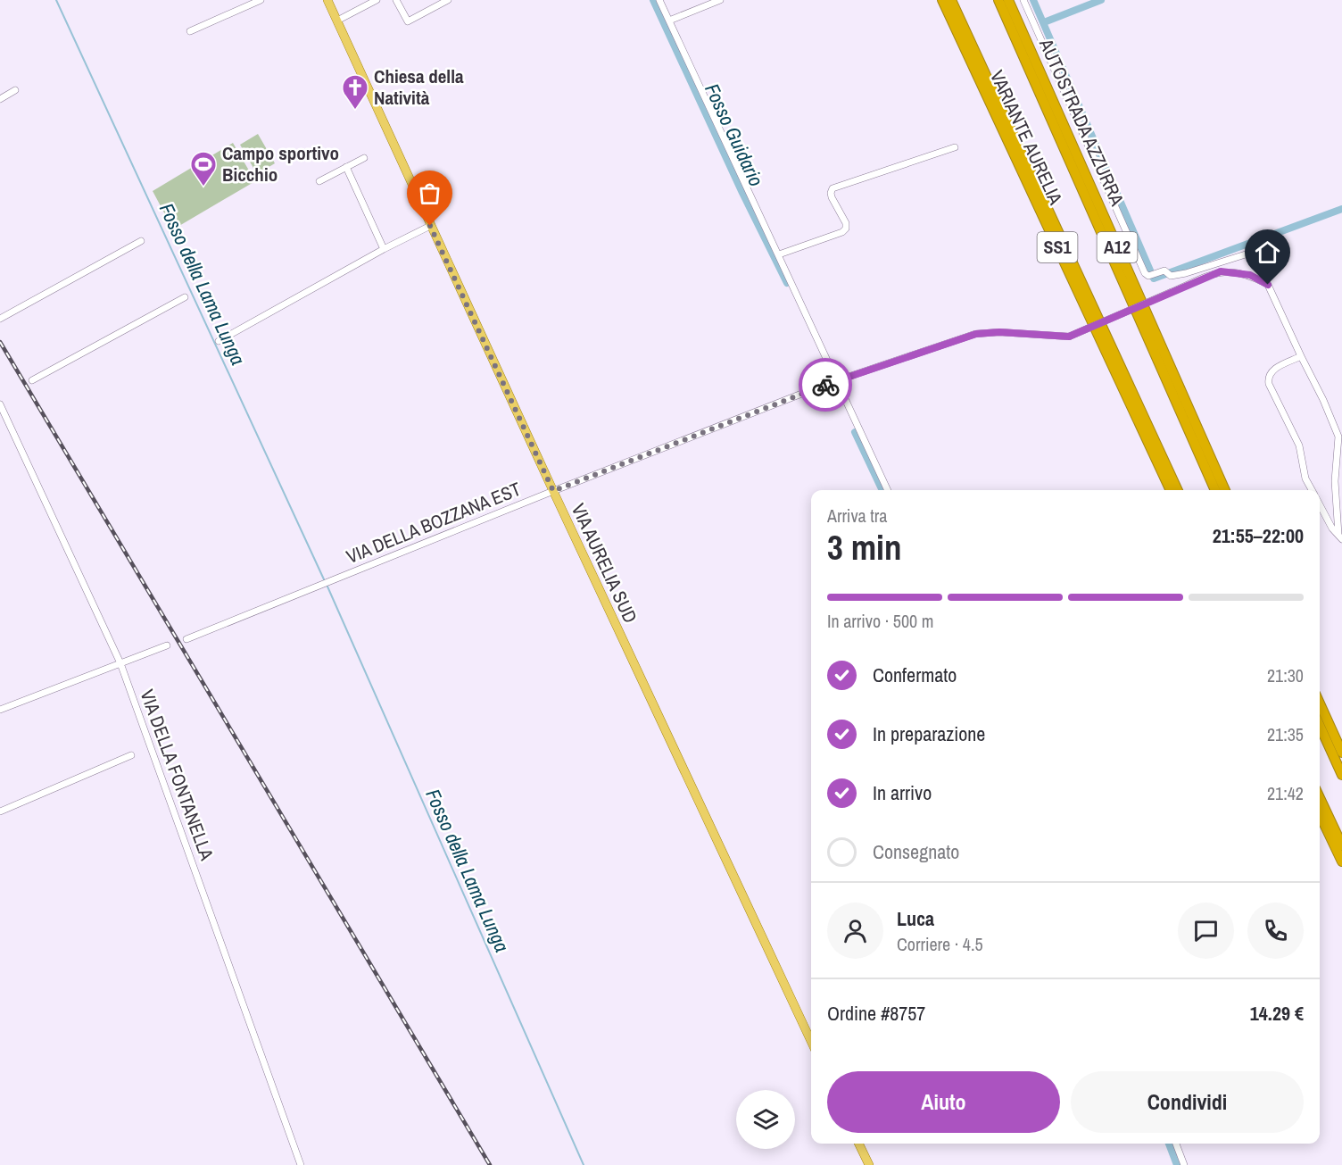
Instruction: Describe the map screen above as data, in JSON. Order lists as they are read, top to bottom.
{
  "streets": {
    "highway": [
      "AUTOSTRADA AZZURRA",
      "VARIANTE AURELIA",
      "SS1",
      "A12"
    ],
    "main road": ["VIA AURELIA SUD"],
    "street": ["VIA DELLA BOZZANA EST", "VIA DELLA FONTANELLA"]
  },
  "crossings": [
    ["VIA DELLA BOZZANA EST", "VIA AURELIA SUD"]
  ],
  "water": ["Fosso Guidario", "Fosso della Lama Lunga"],
  "places": {
    "church": ["Chiesa della Natività"],
    "sports": ["Campo sportivo Bicchio"]
  },
  "page": {
    "heading": ["3 min", "Arriva tra", "21:55–22:00"],
    "panel": [
      "Luca",
      "Corriere · 4.5",
      "Ordine #8757",
      "14.29 €"
    ],
    "bar": "In arrivo · 500 m",
    "list": [
      ["Confermato", "21:30"],
      ["In preparazione", "21:35"],
      ["In arrivo", "21:42"],
      "Consegnato"
    ],
    "buttons": ["Aiuto", "Condividi"]
  }
}
